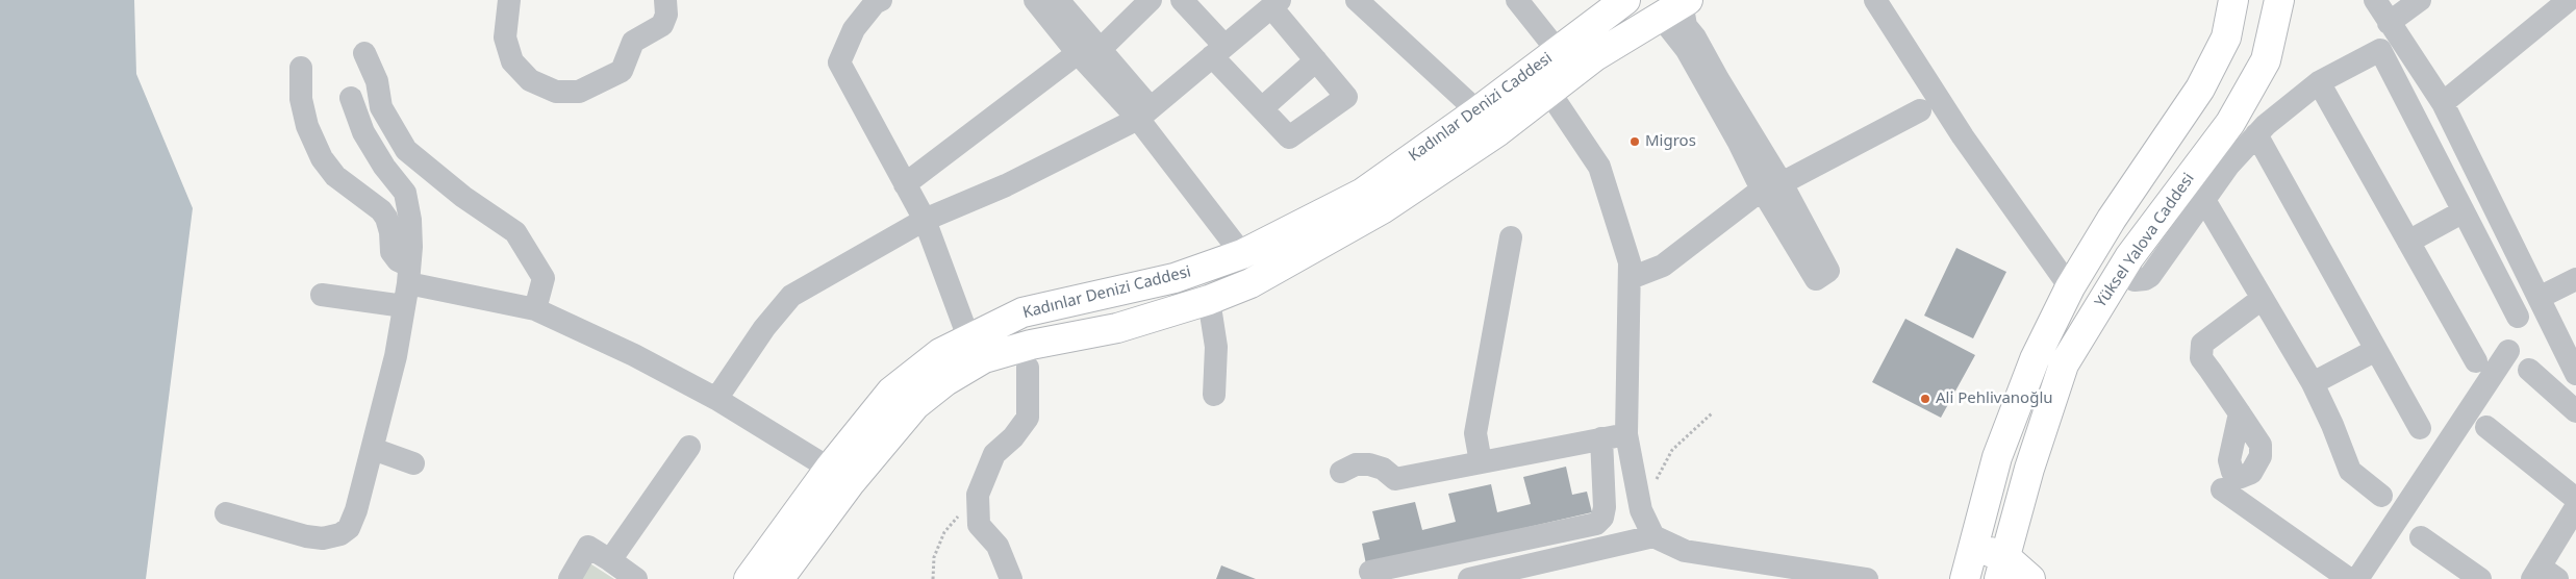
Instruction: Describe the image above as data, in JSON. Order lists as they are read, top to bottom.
{
  "streets": {
    "main road": ["Kadınlar Denizi Caddesi", "Yüksel Yalova Caddesi"]
  },
  "places": ["Migros", "Ali Pehlivanoğlu"]
}
